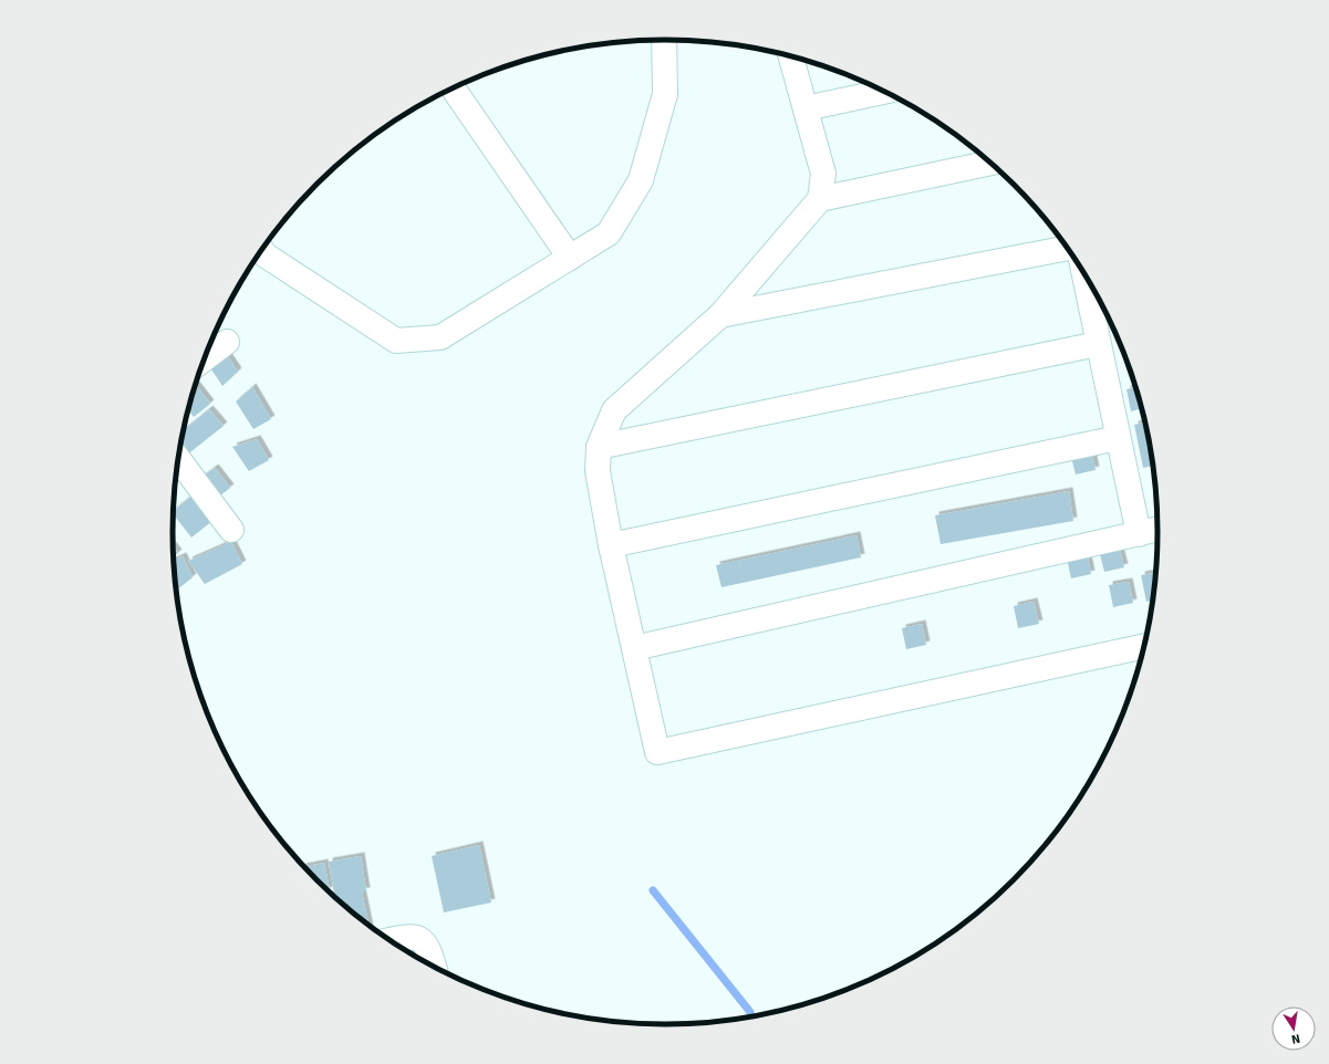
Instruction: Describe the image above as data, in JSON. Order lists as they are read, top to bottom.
{
  "north": "bottom"
}
